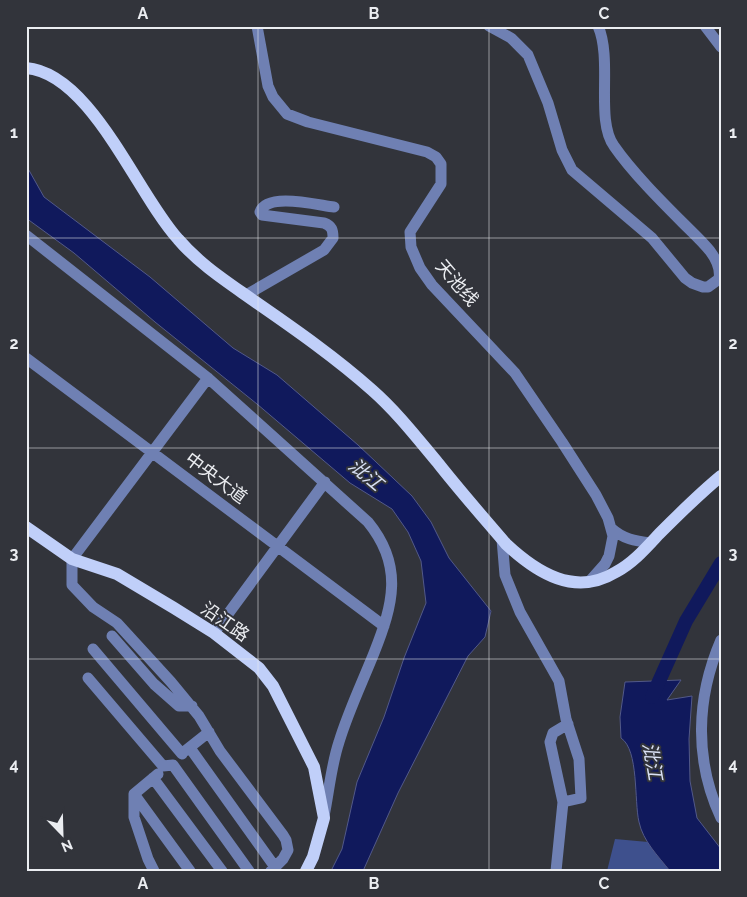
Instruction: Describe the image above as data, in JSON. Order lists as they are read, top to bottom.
{
  "streets": {
    "main road": ["沿江路"],
    "street": ["天池线", "中央大道"]
  },
  "water": ["沘江"],
  "north": "bottom right",
  "grid": {
    "columns": ["A", "B", "C"],
    "rows": [
      "1",
      "2",
      "3",
      "4"
    ]
  }
}
